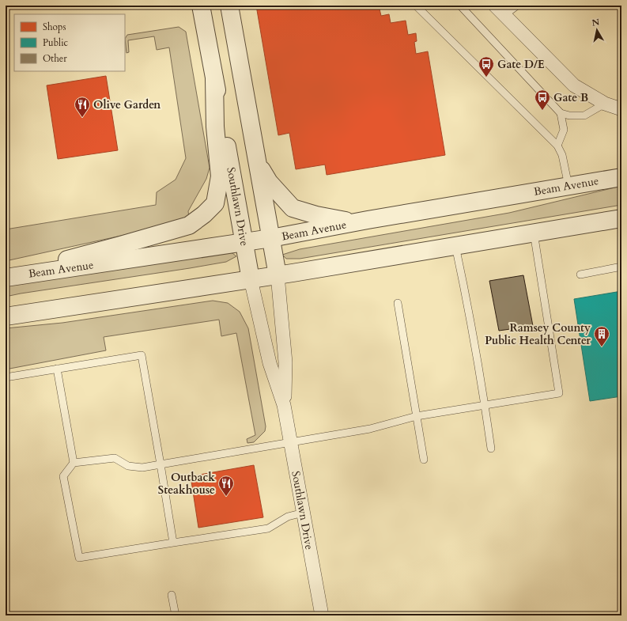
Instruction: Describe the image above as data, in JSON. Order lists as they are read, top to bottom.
{
  "streets": {
    "street": ["Beam Avenue", "Southlawn Drive"]
  },
  "crossings": [
    ["Beam Avenue", "Southlawn Drive"]
  ],
  "places": {
    "bus stop": ["Gate D/E", "Gate B"],
    "restaurant": ["Olive Garden", "Outback Steakhouse"],
    "building": ["Ramsey County Public Health Center"]
  },
  "legend": ["Shops", "Public", "Other"],
  "north": "top"
}
